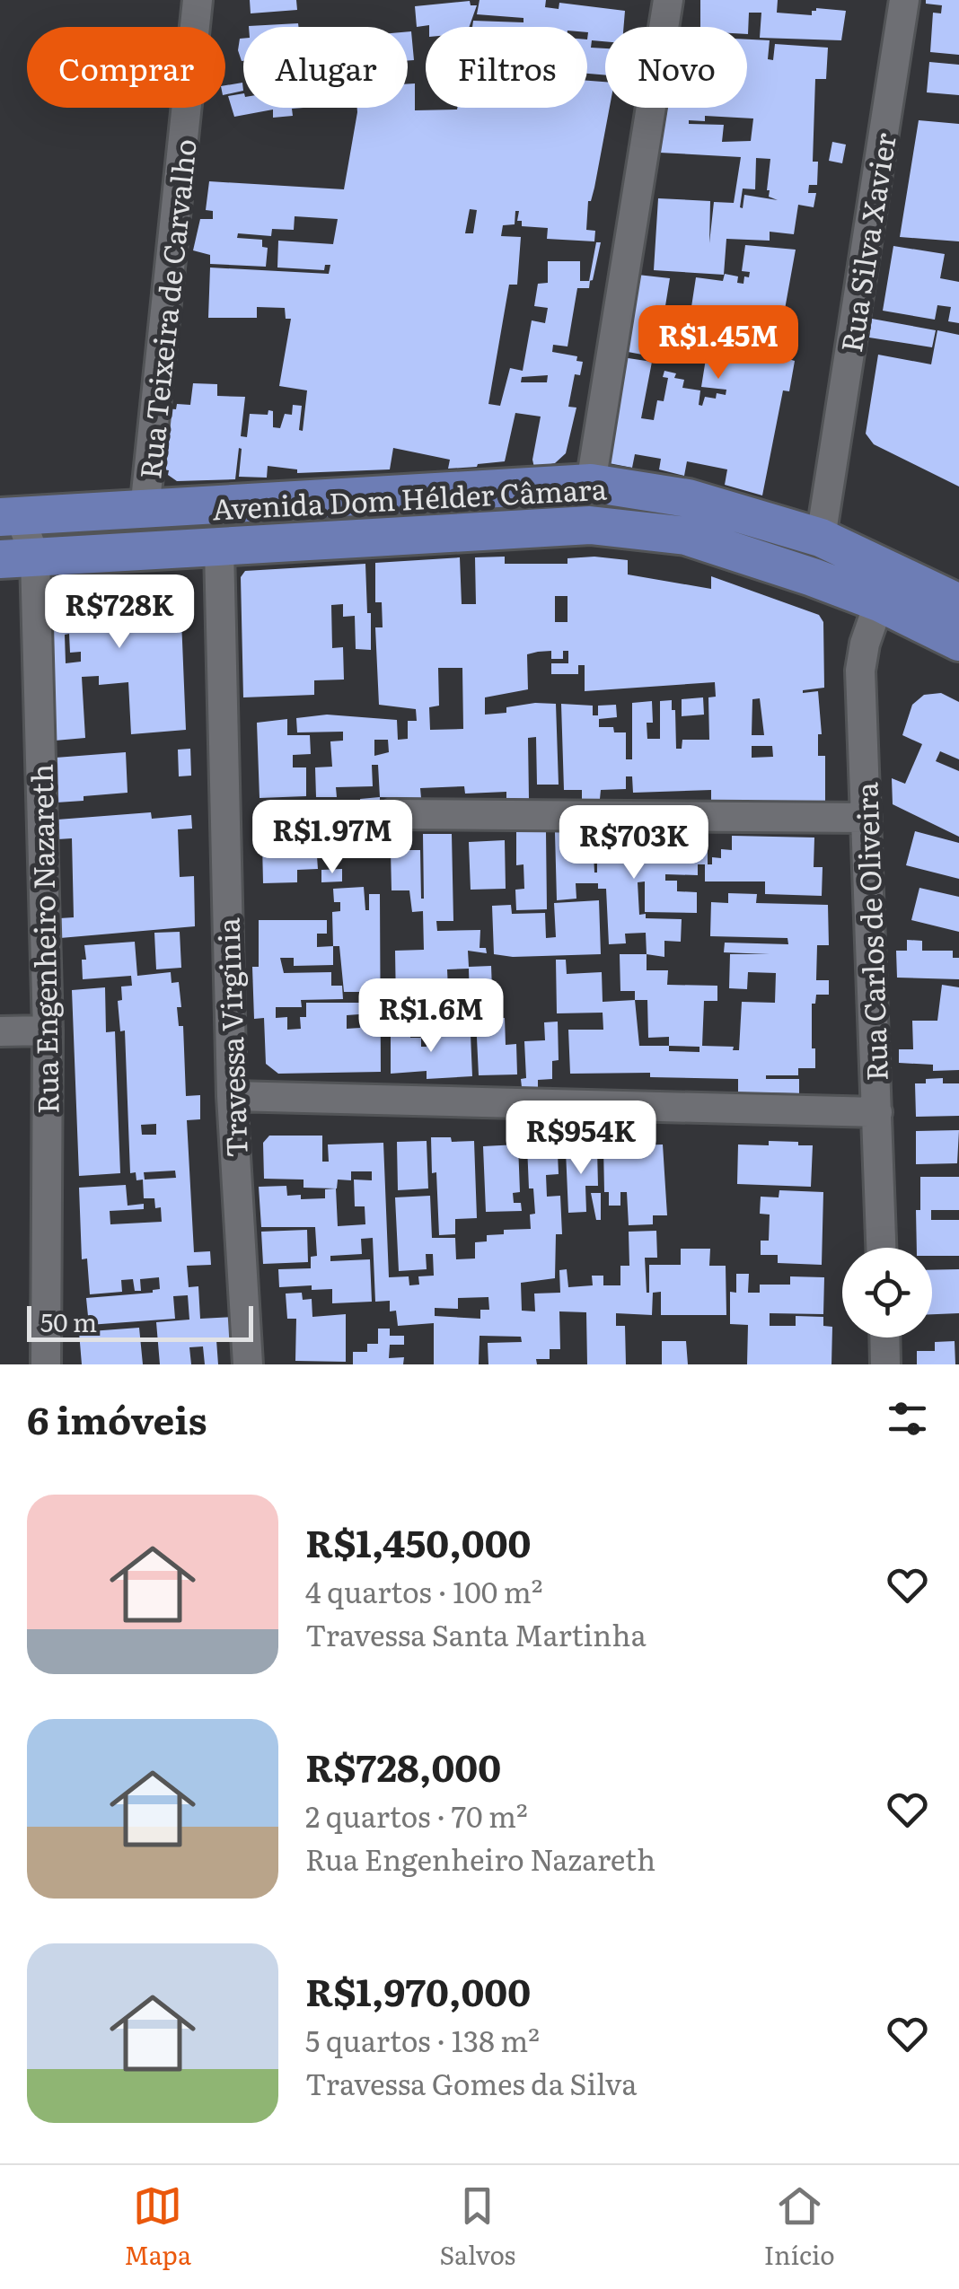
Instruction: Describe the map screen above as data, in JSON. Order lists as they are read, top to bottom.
{
  "streets": {
    "main road": ["Avenida Dom Hélder Câmara"],
    "street": [
      "Rua Silva Xavier",
      "Rua Teixeira de Carvalho",
      "Rua Carlos de Oliveira",
      "Rua Engenheiro Nazareth",
      "Travessa Virginia"
    ]
  },
  "crossings": [
    ["Rua Silva Xavier", "Avenida Dom Hélder Câmara"],
    ["Rua Teixeira de Carvalho", "Avenida Dom Hélder Câmara"],
    ["Avenida Dom Hélder Câmara", "Rua Carlos de Oliveira"],
    ["Avenida Dom Hélder Câmara", "Rua Engenheiro Nazareth"],
    ["Avenida Dom Hélder Câmara", "Travessa Virginia"]
  ],
  "scale_bar": "50 m",
  "page": {
    "chip": [
      "Comprar",
      "Alugar",
      "Filtros",
      "Novo"
    ],
    "price": [
      "R$1.45M",
      "R$728K",
      "R$1.97M",
      "R$703K",
      "R$1.6M",
      "R$954K"
    ],
    "scale": "50 m",
    "heading": "6 imóveis",
    "list": [
      {
        "name": "R$1,450,000",
        "note": "4 quartos · 100 m² · Travessa Santa Martinha"
      },
      {
        "name": "R$728,000",
        "note": "2 quartos · 70 m² · Rua Engenheiro Nazareth"
      },
      {
        "name": "R$1,970,000",
        "note": "5 quartos · 138 m² · Travessa Gomes da Silva"
      }
    ],
    "tabs": ["Mapa", "Salvos", "Início"]
  }
}
